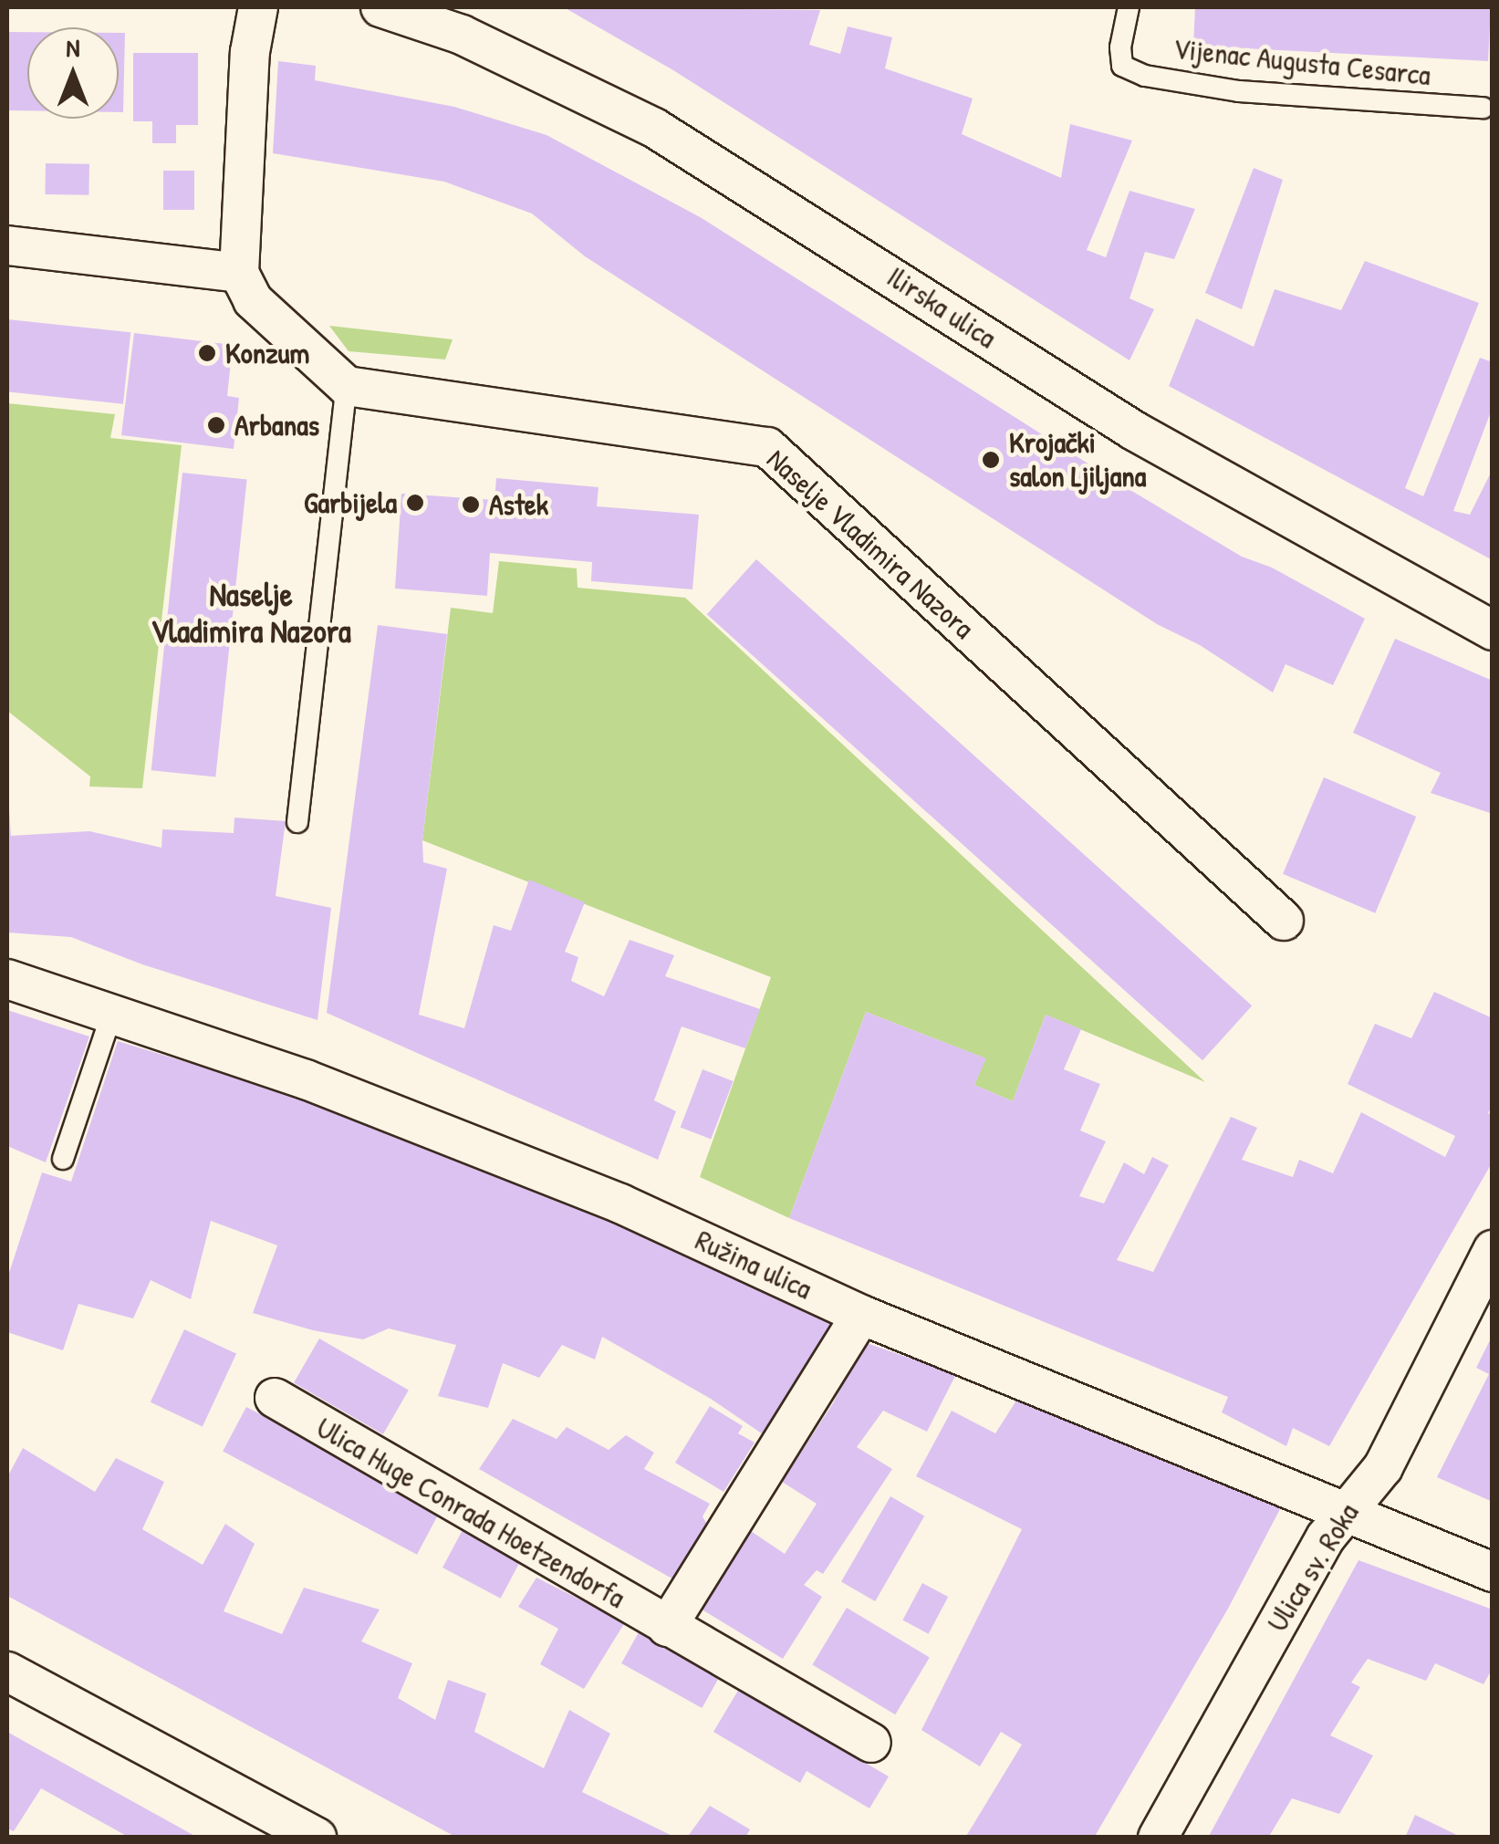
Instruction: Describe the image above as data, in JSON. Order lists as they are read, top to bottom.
{
  "streets": {
    "street": [
      "Ilirska ulica",
      "Naselje Vladimira Nazora",
      "Ružina ulica",
      "Ulica Huge Conrada Hoetzendorfa",
      "Ulica sv. Roka"
    ],
    "lane": ["Vijenac Augusta Cesarca"]
  },
  "crossings": [
    ["Ružina ulica", "Ulica sv. Roka"]
  ],
  "districts": ["Naselje Vladimira Nazora"],
  "places": [
    "Konzum",
    "Arbanas",
    "Krojački salon Ljiljana",
    "Garbijela",
    "Astek"
  ],
  "north": "top"
}
